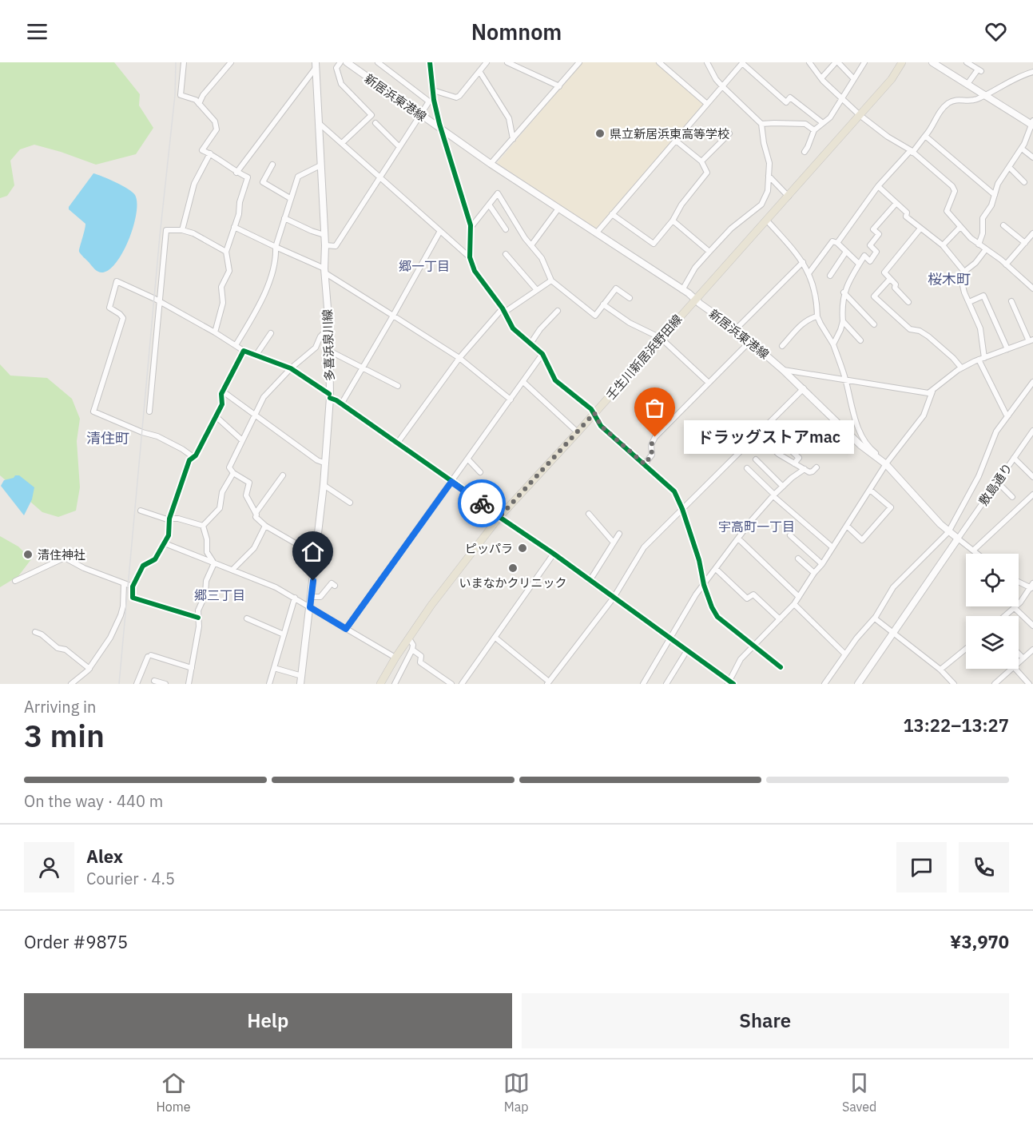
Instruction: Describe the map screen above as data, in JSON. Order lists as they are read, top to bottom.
{
  "streets": {
    "main road": ["新居浜東港線", "多喜浜泉川線", "壬生川新居浜野田線"],
    "street": ["敷島通り"]
  },
  "crossings": [
    ["新居浜東港線", "壬生川新居浜野田線"],
    ["新居浜東港線", "敷島通り"]
  ],
  "districts": [
    "郷一丁目",
    "桜木町",
    "清住町",
    "宇高町一丁目",
    "郷三丁目"
  ],
  "places": [
    "県立新居浜東高等学校",
    "ドラッグストアmac",
    "ピッパラ",
    "清住神社",
    "いまなかクリニック"
  ],
  "page": {
    "header": "Nomnom",
    "bubble": "ドラッグストアmac",
    "heading": ["3 min", "Arriving in", "13:22–13:27"],
    "panel": [
      "Alex",
      "Courier · 4.5",
      "Order #9875",
      "¥3,970"
    ],
    "bar": "On the way · 440 m",
    "buttons": ["Help", "Share"],
    "tabs": ["Home", "Map", "Saved"]
  }
}
